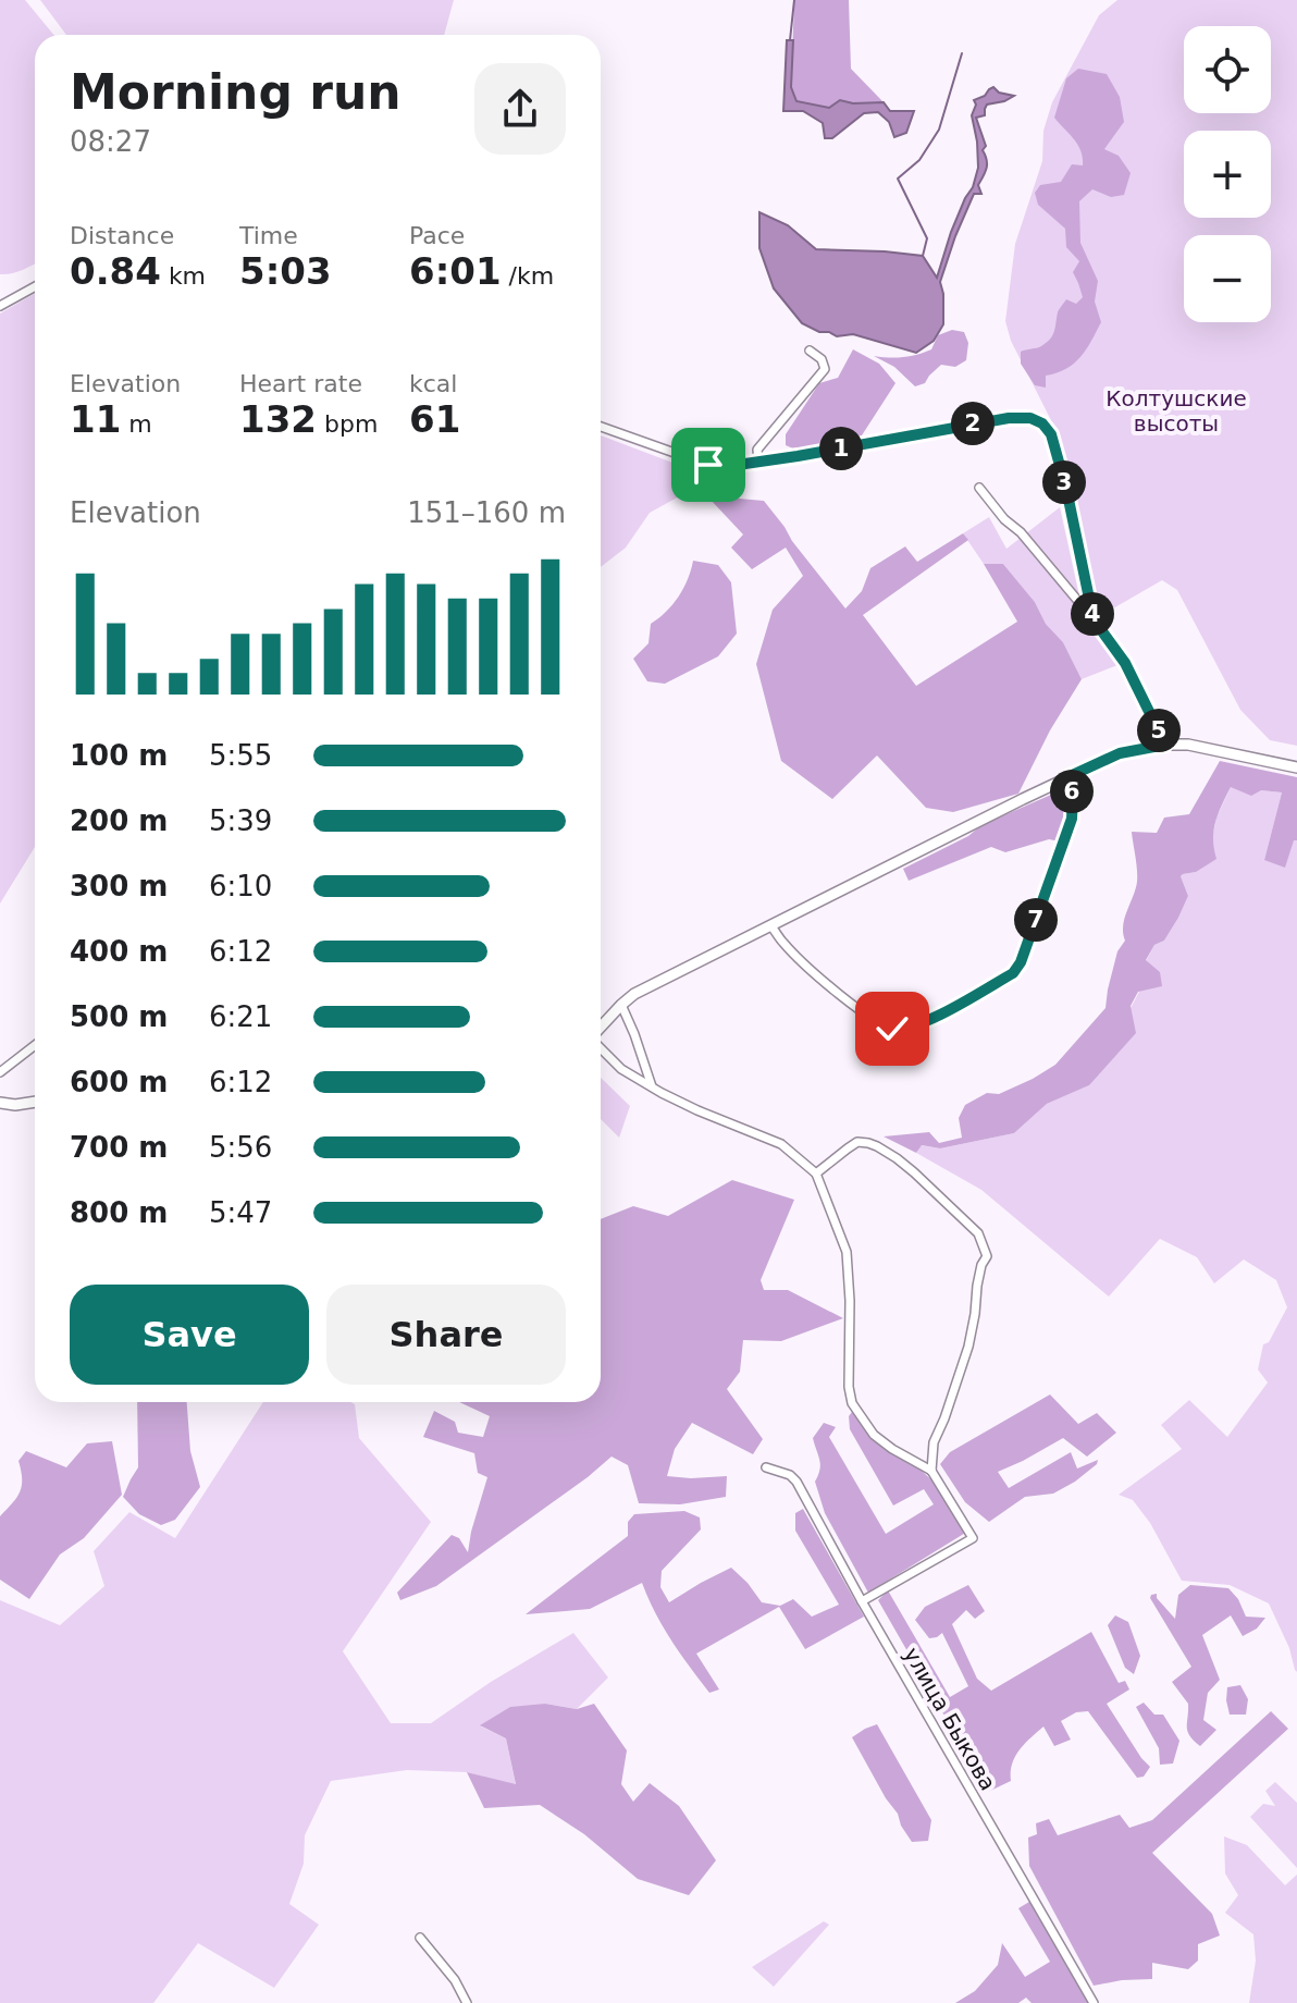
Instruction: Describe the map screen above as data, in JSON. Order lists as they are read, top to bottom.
{
  "streets": {
    "street": ["улица Быкова"]
  },
  "parks": ["Колтушские высоты"],
  "page": {
    "map_buttons": ["+", "−"],
    "heading": ["Morning run", "08:27"],
    "stats": [
      ["Distance", "0.84 km"],
      ["Time", "5:03"],
      ["Pace", "6:01 /km"],
      ["Elevation", "11 m"],
      ["Heart rate", "132 bpm"],
      ["kcal", "61"]
    ],
    "pins": [
      "2",
      "1",
      "3",
      "4",
      "5",
      "6",
      "7"
    ],
    "chart": ["Elevation", "151–160 m"],
    "list": [
      {
        "name": "100 m",
        "note": "5:55"
      },
      {
        "name": "200 m",
        "note": "5:39"
      },
      {
        "name": "300 m",
        "note": "6:10"
      },
      {
        "name": "400 m",
        "note": "6:12"
      },
      {
        "name": "500 m",
        "note": "6:21"
      },
      {
        "name": "600 m",
        "note": "6:12"
      },
      {
        "name": "700 m",
        "note": "5:56"
      },
      {
        "name": "800 m",
        "note": "5:47"
      }
    ],
    "buttons": ["Save", "Share"]
  }
}
